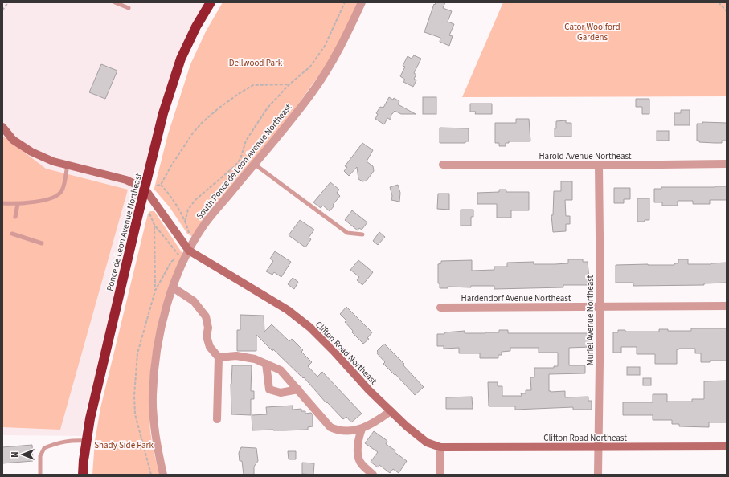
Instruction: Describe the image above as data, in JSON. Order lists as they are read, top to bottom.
{
  "streets": {
    "highway": ["Ponce de Leon Avenue Northeast"],
    "street": [
      "Harold Avenue Northeast",
      "South Ponce de Leon Avenue Northeast",
      "Hardendorf Avenue Northeast",
      "Muriel Avenue Northeast",
      "Clifton Road Northeast"
    ]
  },
  "crossings": [
    ["Harold Avenue Northeast", "Muriel Avenue Northeast"],
    ["South Ponce de Leon Avenue Northeast", "Clifton Road Northeast"],
    ["Ponce de Leon Avenue Northeast", "Clifton Road Northeast"],
    ["Hardendorf Avenue Northeast", "Muriel Avenue Northeast"],
    ["Muriel Avenue Northeast", "Clifton Road Northeast"]
  ],
  "parks": ["Cator Woolford Gardens", "Dellwood Park", "Shady Side Park"],
  "north": "left"
}
